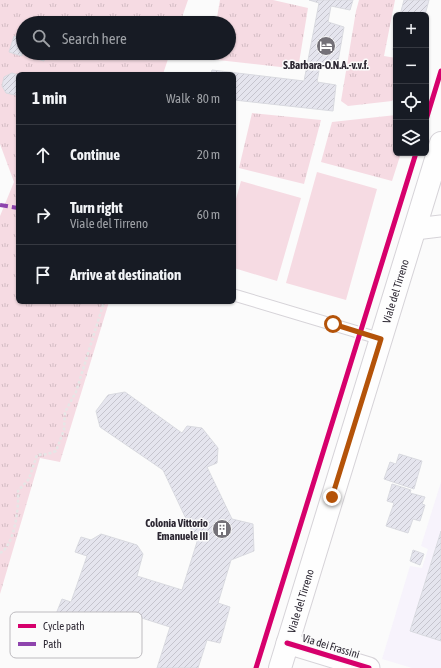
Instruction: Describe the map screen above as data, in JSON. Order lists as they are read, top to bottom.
{
  "streets": {
    "main road": ["Viale del Tirreno"],
    "street": ["Via dei Frassini"]
  },
  "crossings": [
    ["Viale del Tirreno", "Via dei Frassini"]
  ],
  "places": {
    "hotel": ["S.Barbara-O.N.A.-v.v.f."],
    "building": ["Colonia Vittorio Emanuele III"]
  },
  "legend": ["Cycle path", "Path"],
  "page": {
    "map_buttons": ["+", "−"],
    "search": "Search here",
    "heading": ["1 min", "Walk · 80 m"],
    "list": [
      ["Continue", "20 m"],
      ["Turn right", "Viale del Tirreno", "60 m"],
      "Arrive at destination"
    ]
  }
}
